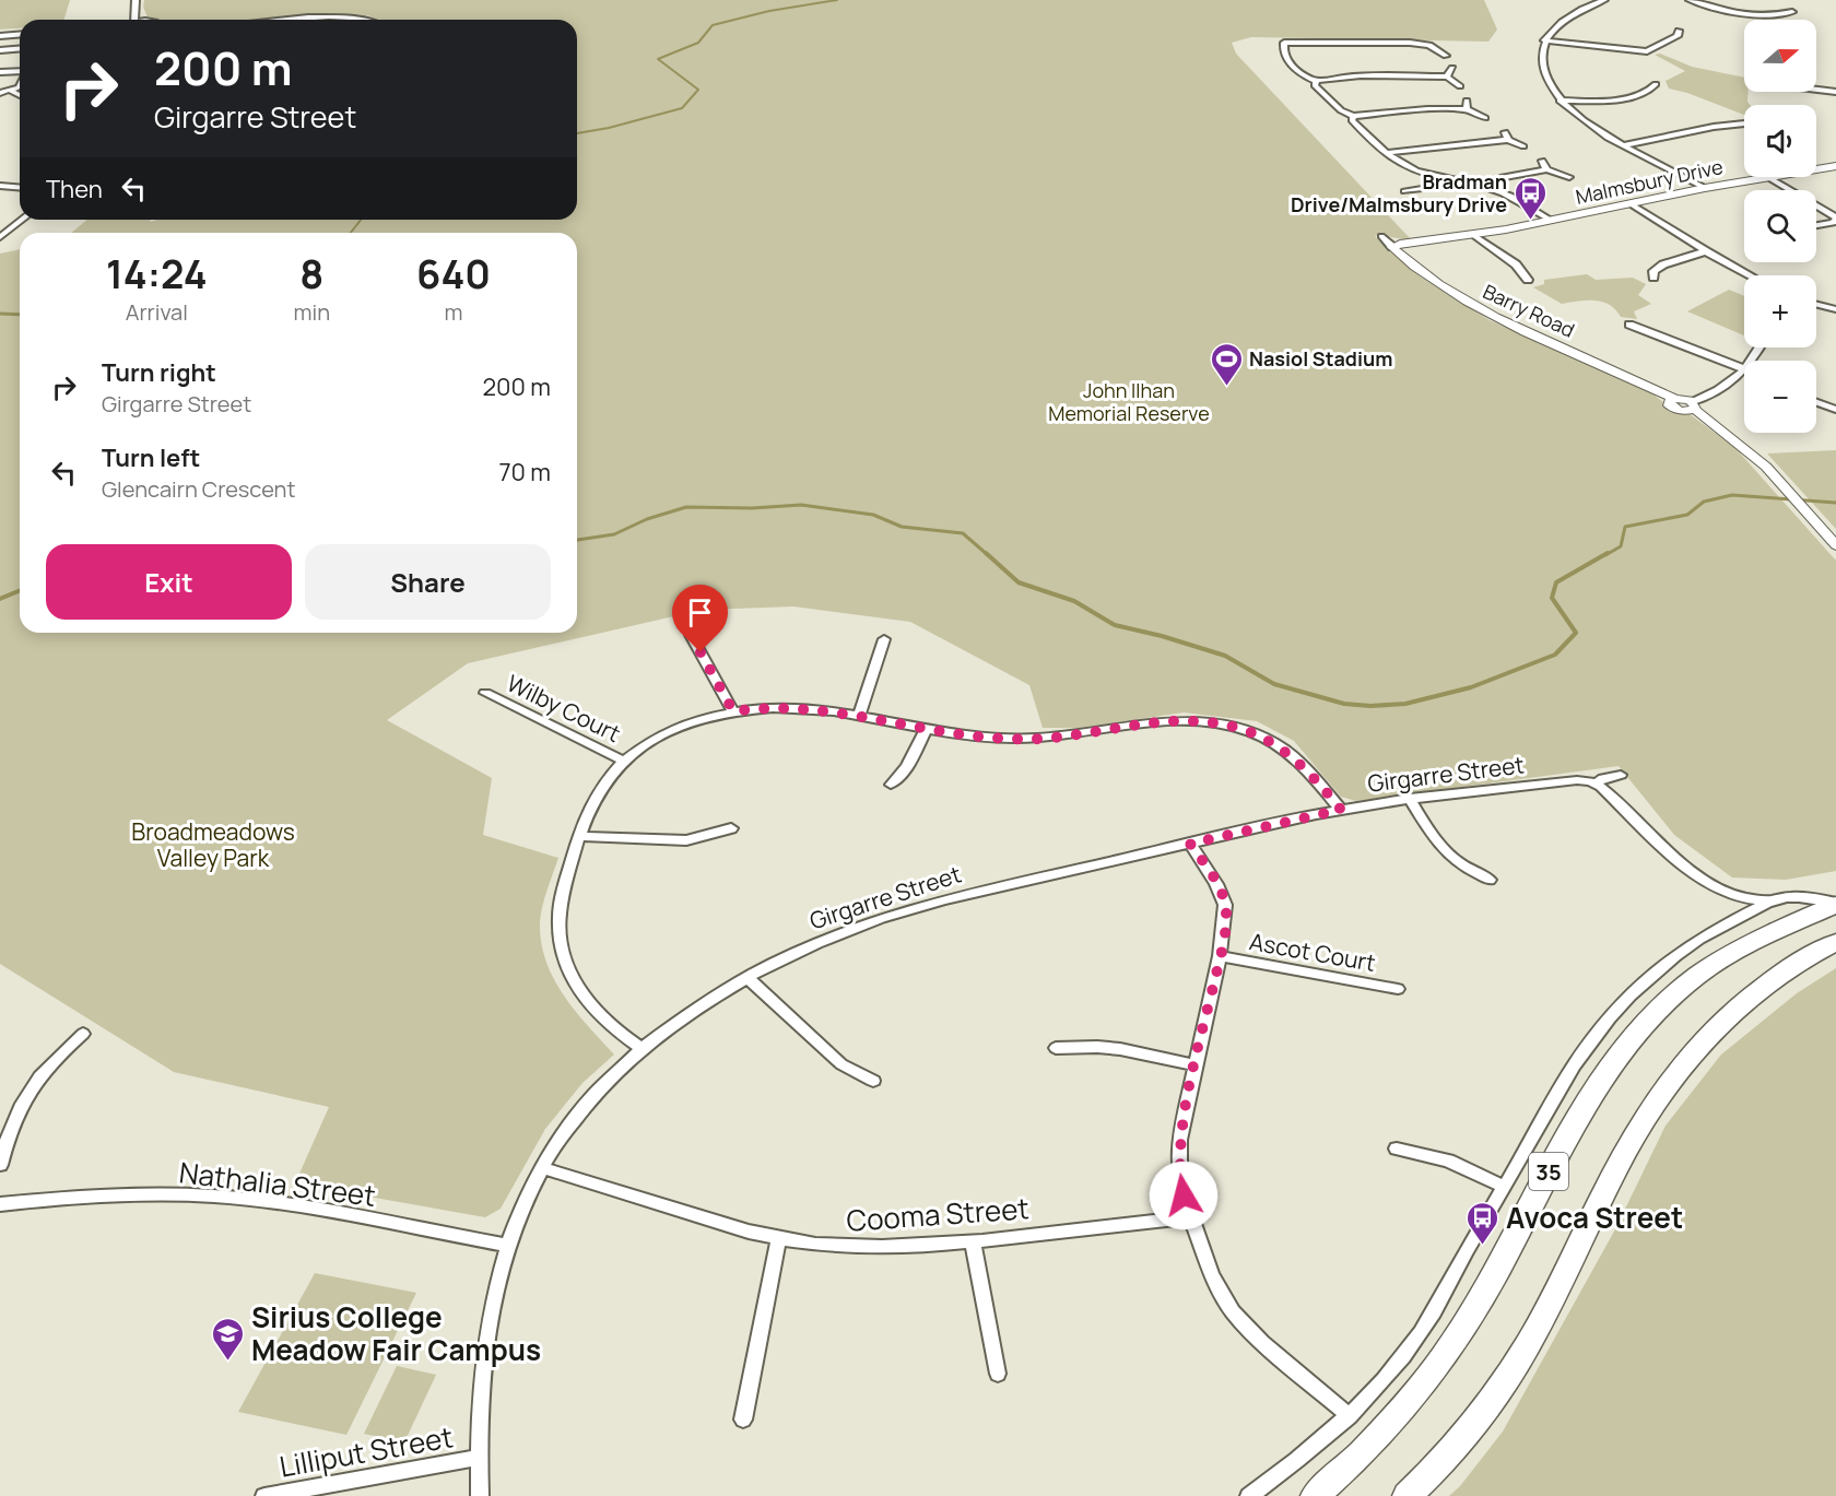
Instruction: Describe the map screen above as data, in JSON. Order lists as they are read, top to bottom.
{
  "streets": {
    "main road": ["35"],
    "street": [
      "Malmsbury Drive",
      "Barry Road",
      "Wilby Court",
      "Girgarre Street",
      "Ascot Court",
      "Nathalia Street",
      "Cooma Street",
      "Lilliput Street"
    ]
  },
  "crossings": [
    ["Malmsbury Drive", "Barry Road"],
    ["Girgarre Street", "Nathalia Street"],
    ["Girgarre Street", "Cooma Street"],
    ["Girgarre Street", "Lilliput Street"]
  ],
  "parks": ["John Ilhan Memorial Reserve", "Broadmeadows Valley Park"],
  "places": {
    "bus stop": ["Bradman Drive/Malmsbury Drive", "Avoca Street"],
    "sports": ["Nasiol Stadium"],
    "school or university": ["Sirius College Meadow Fair Campus"]
  },
  "north": "right",
  "page": {
    "map_buttons": ["+", "−"],
    "turn": ["200 m", "Girgarre Street"],
    "then": "Then",
    "eta": [
      "14:24",
      "Arrival",
      "8",
      "min",
      "640",
      "m"
    ],
    "list": [
      {
        "name": "Turn right",
        "note": "Girgarre Street",
        "value": "200 m"
      },
      {
        "name": "Turn left",
        "note": "Glencairn Crescent",
        "value": "70 m"
      }
    ],
    "buttons": ["Exit", "Share"]
  }
}
